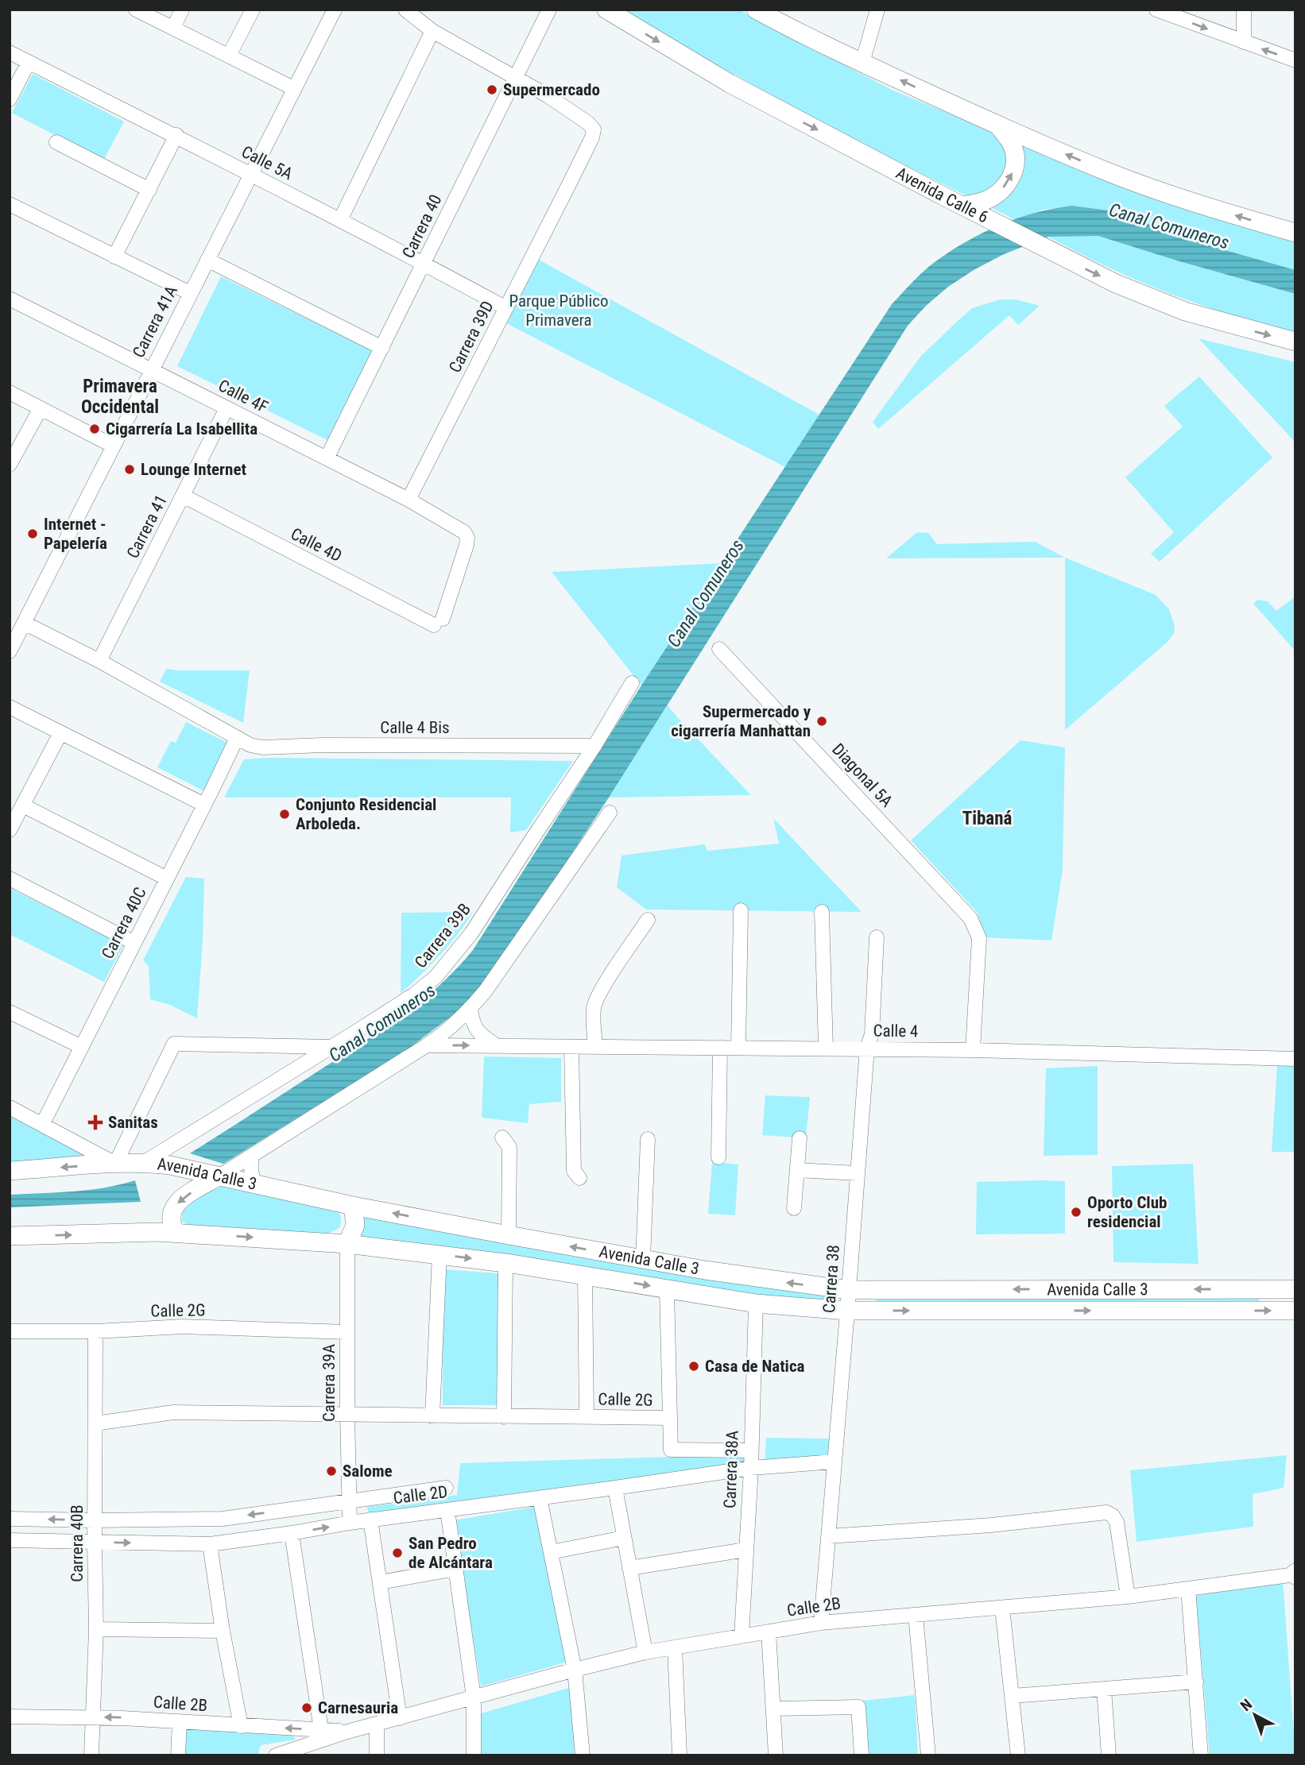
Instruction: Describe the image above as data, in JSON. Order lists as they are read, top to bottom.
{
  "streets": {
    "main road": ["Avenida Calle 6", "Avenida Calle 3"],
    "street": [
      "Calle 5A",
      "Carrera 40",
      "Carrera 41A",
      "Carrera 39D",
      "Calle 4F",
      "Carrera 41",
      "Calle 4D",
      "Calle 4 Bis",
      "Diagonal 5A",
      "Carrera 40C",
      "Carrera 39B",
      "Calle 4",
      "Carrera 38",
      "Calle 2G",
      "Carrera 39A",
      "Carrera 38A",
      "Calle 2D",
      "Carrera 40B",
      "Calle 2B"
    ]
  },
  "crossings": [
    ["Calle 5A", "Carrera 40"],
    ["Calle 5A", "Carrera 41A"],
    ["Calle 5A", "Carrera 39D"],
    ["Carrera 40", "Carrera 39D"],
    ["Carrera 40", "Calle 4F"],
    ["Carrera 41A", "Calle 4F"],
    ["Carrera 41A", "Calle 4 Bis"],
    ["Carrera 39D", "Calle 4F"],
    ["Calle 4F", "Carrera 41"],
    ["Calle 4F", "Calle 4D"],
    ["Carrera 41", "Calle 4D"],
    ["Carrera 41", "Calle 4 Bis"],
    ["Calle 4 Bis", "Carrera 40C"],
    ["Calle 4 Bis", "Carrera 39B"],
    ["Diagonal 5A", "Calle 4"],
    ["Carrera 39B", "Avenida Calle 3"],
    ["Calle 4", "Carrera 38"],
    ["Avenida Calle 3", "Carrera 38"],
    ["Avenida Calle 3", "Carrera 39A"],
    ["Avenida Calle 3", "Carrera 38A"],
    ["Carrera 38", "Calle 2D"],
    ["Carrera 38", "Calle 2B"],
    ["Calle 2G", "Carrera 39A"],
    ["Calle 2G", "Carrera 40B"],
    ["Carrera 39A", "Calle 2D"],
    ["Carrera 38A", "Calle 2D"],
    ["Carrera 38A", "Calle 2B"],
    ["Calle 2D", "Carrera 40B"],
    ["Carrera 40B", "Calle 2B"]
  ],
  "districts": ["Primavera Occidental", "Tibaná"],
  "water": ["Canal Comuneros"],
  "parks": ["Parque Público Primavera"],
  "places": {
    "other": [
      "Supermercado",
      "Cigarrería La Isabellita",
      "Lounge Internet",
      "Internet - Papelería",
      "Supermercado y cigarrería Manhattan",
      "Conjunto Residencial Arboleda.",
      "Oporto Club residencial",
      "Casa de Natica",
      "Salome",
      "San Pedro de Alcántara",
      "Carnesauria"
    ],
    "health": ["Sanitas"]
  },
  "north": "top left"
}
